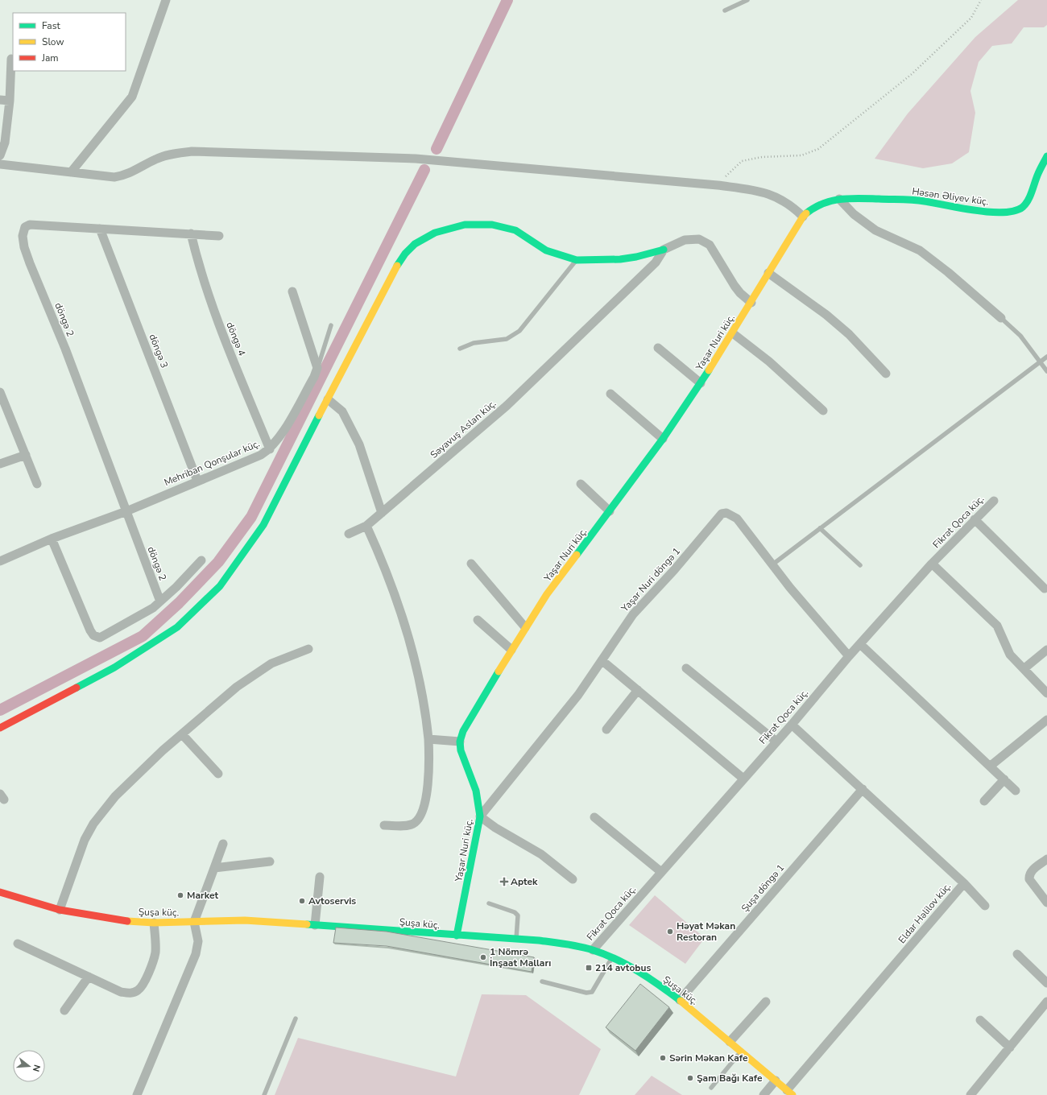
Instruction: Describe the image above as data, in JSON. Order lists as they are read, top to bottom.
{
  "streets": {
    "street": [
      "Həsən Əliyev küç.",
      "döngə 2",
      "döngə 4",
      "Yaşar Nuri küç.",
      "döngə 3",
      "Səyavuş Aslan küç.",
      "Mehriban Qonşular küç.",
      "Fikrət Qoca küç.",
      "Yaşar Nuri döngə 1",
      "Şuşa döngə 1",
      "Şuşa küç.",
      "Eldar Həlilov küç."
    ]
  },
  "crossings": [
    ["Həsən Əliyev küç.", "Yaşar Nuri küç."],
    ["döngə 2", "döngə 4"],
    ["döngə 2", "döngə 3"],
    ["döngə 2", "Mehriban Qonşular küç."],
    ["döngə 4", "Mehriban Qonşular küç."],
    ["Yaşar Nuri küç.", "Yaşar Nuri döngə 1"],
    ["Yaşar Nuri küç.", "Şuşa küç."],
    ["döngə 3", "Mehriban Qonşular küç."],
    ["Fikrət Qoca küç.", "Yaşar Nuri döngə 1"],
    ["Fikrət Qoca küç.", "Şuşa küç."],
    ["Fikrət Qoca küç.", "Eldar Həlilov küç."],
    ["Şuşa döngə 1", "Şuşa küç."],
    ["Şuşa döngə 1", "Eldar Həlilov küç."],
    ["Şuşa küç.", "Eldar Həlilov küç."]
  ],
  "places": {
    "health": ["Aptek"],
    "other": [
      "Market",
      "Avtoservis",
      "Həyat Məkan Restoran",
      "1 Nömrə İnşaat Malları",
      "Sərin Məkan Kafe",
      "Şam Bağı Kafe"
    ],
    "transit": ["214 avtobus"]
  },
  "legend": ["Fast", "Slow", "Jam"],
  "north": "right"
}
